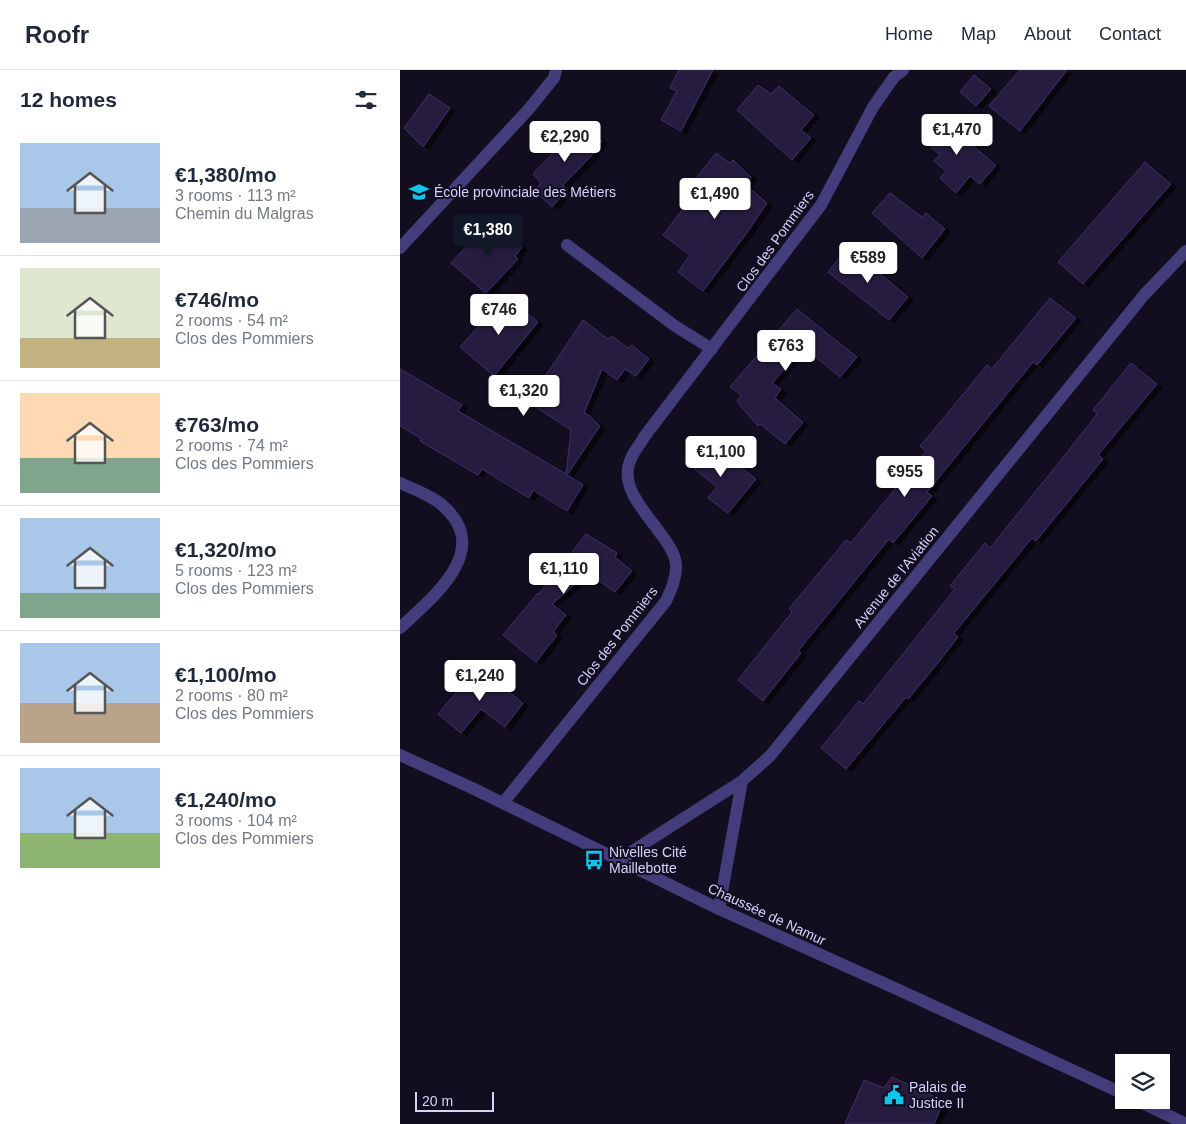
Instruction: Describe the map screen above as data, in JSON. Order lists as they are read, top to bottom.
{
  "streets": {
    "street": ["Clos des Pommiers", "Avenue de l'Aviation", "Chaussée de Namur"]
  },
  "crossings": [
    ["Clos des Pommiers", "Chaussée de Namur"],
    ["Avenue de l'Aviation", "Chaussée de Namur"]
  ],
  "places": {
    "school or university": ["École provinciale des Métiers"],
    "bus stop": ["Nivelles Cité Maillebotte"],
    "public building": ["Palais de Justice II"]
  },
  "scale_bar": "20 m",
  "page": {
    "header": "Roofr",
    "nav": [
      "Home",
      "Map",
      "About",
      "Contact"
    ],
    "heading": "12 homes",
    "price": [
      "€1,470",
      "€2,290",
      "€1,490",
      "€1,380",
      "€589",
      "€746",
      "€763",
      "€1,320",
      "€1,100",
      "€955",
      "€1,110",
      "€1,240"
    ],
    "list": [
      {
        "name": "€1,380/mo",
        "note": "3 rooms · 113 m² · Chemin du Malgras"
      },
      {
        "name": "€746/mo",
        "note": "2 rooms · 54 m² · Clos des Pommiers"
      },
      {
        "name": "€763/mo",
        "note": "2 rooms · 74 m² · Clos des Pommiers"
      },
      {
        "name": "€1,320/mo",
        "note": "5 rooms · 123 m² · Clos des Pommiers"
      },
      {
        "name": "€1,100/mo",
        "note": "2 rooms · 80 m² · Clos des Pommiers"
      },
      {
        "name": "€1,240/mo",
        "note": "3 rooms · 104 m² · Clos des Pommiers"
      }
    ],
    "scale": "20 m"
  }
}
